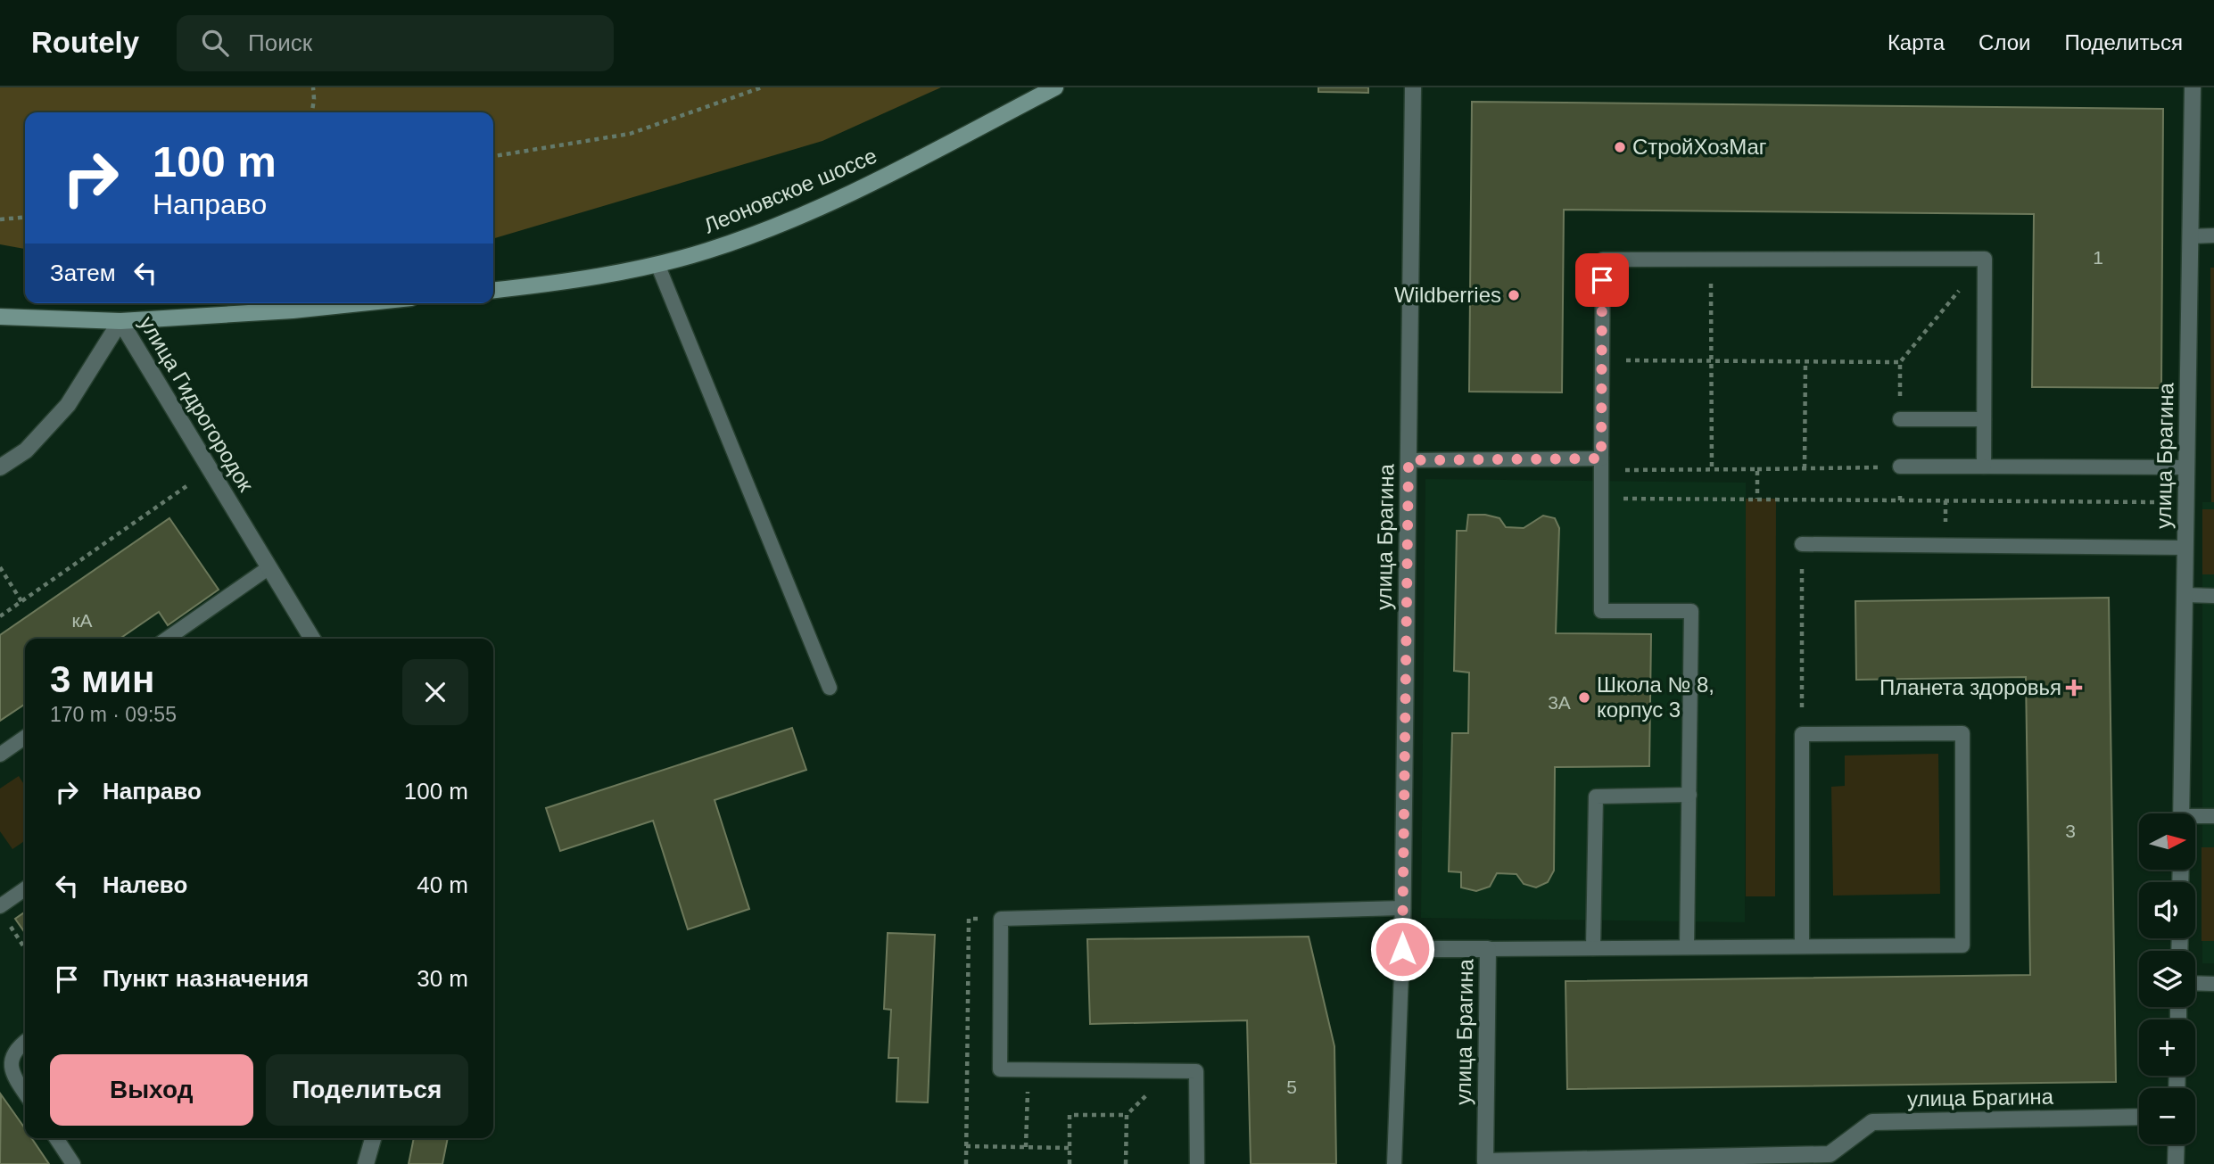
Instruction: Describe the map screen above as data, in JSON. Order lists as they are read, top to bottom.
{
  "streets": {
    "main road": ["Леоновское шоссе"],
    "street": ["улица Гидрогородок", "улица Брагина"]
  },
  "places": {
    "other": ["СтройХозМаг", "Wildberries", "Школа № 8, корпус 3"],
    "health": ["Планета здоровья"]
  },
  "house_numbers": [
    "1",
    "кА",
    "3А",
    "3",
    "5"
  ],
  "north": "right",
  "page": {
    "header": "Routely",
    "search": "Поиск",
    "nav": ["Карта", "Слои", "Поделиться"],
    "turn": ["100 m", "Направо"],
    "then": "Затем",
    "heading": ["3 мин", "170 m · 09:55"],
    "list": [
      {
        "name": "Направо",
        "value": "100 m"
      },
      {
        "name": "Налево",
        "value": "40 m"
      },
      {
        "name": "Пункт назначения",
        "value": "30 m"
      }
    ],
    "map_buttons": ["+", "−"],
    "buttons": ["Выход", "Поделиться"]
  }
}
